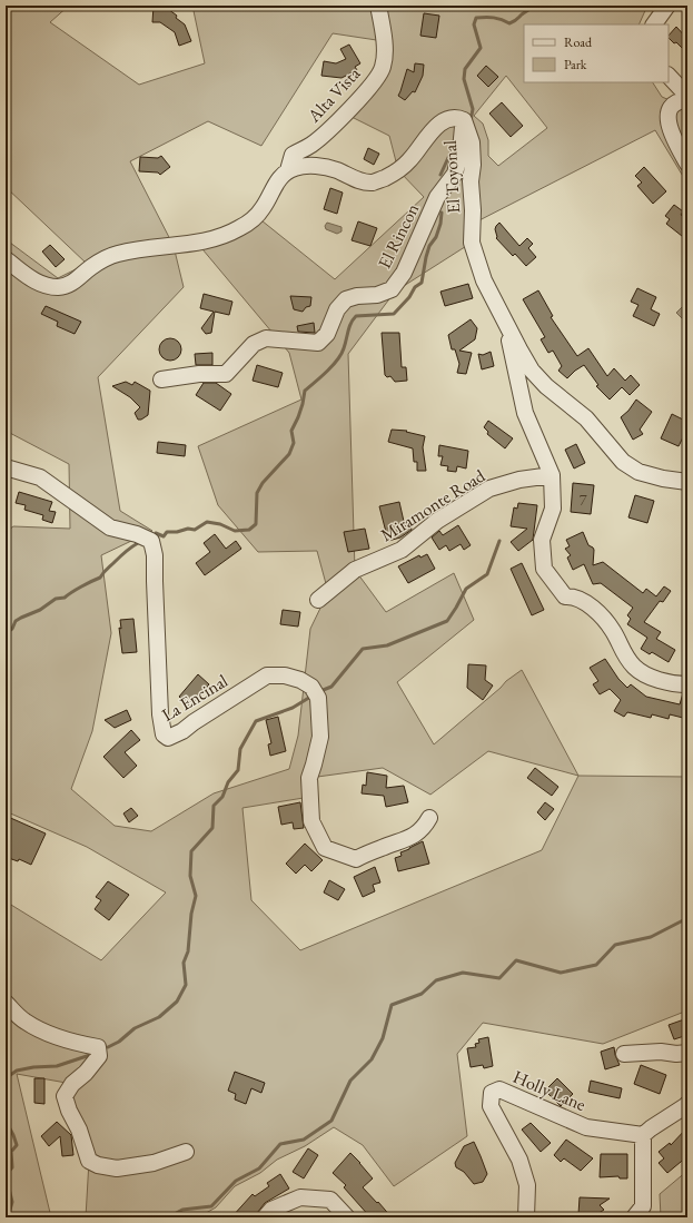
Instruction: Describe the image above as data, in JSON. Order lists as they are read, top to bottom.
{
  "streets": {
    "street": [
      "Alta Vista",
      "El Toyonal",
      "El Rincon",
      "Miramonte Road",
      "La Encinal",
      "Holly Lane"
    ]
  },
  "crossings": [
    ["Alta Vista", "El Toyonal"],
    ["El Toyonal", "El Rincon"]
  ],
  "house_numbers": ["7"],
  "legend": ["Road", "Park"]
}
